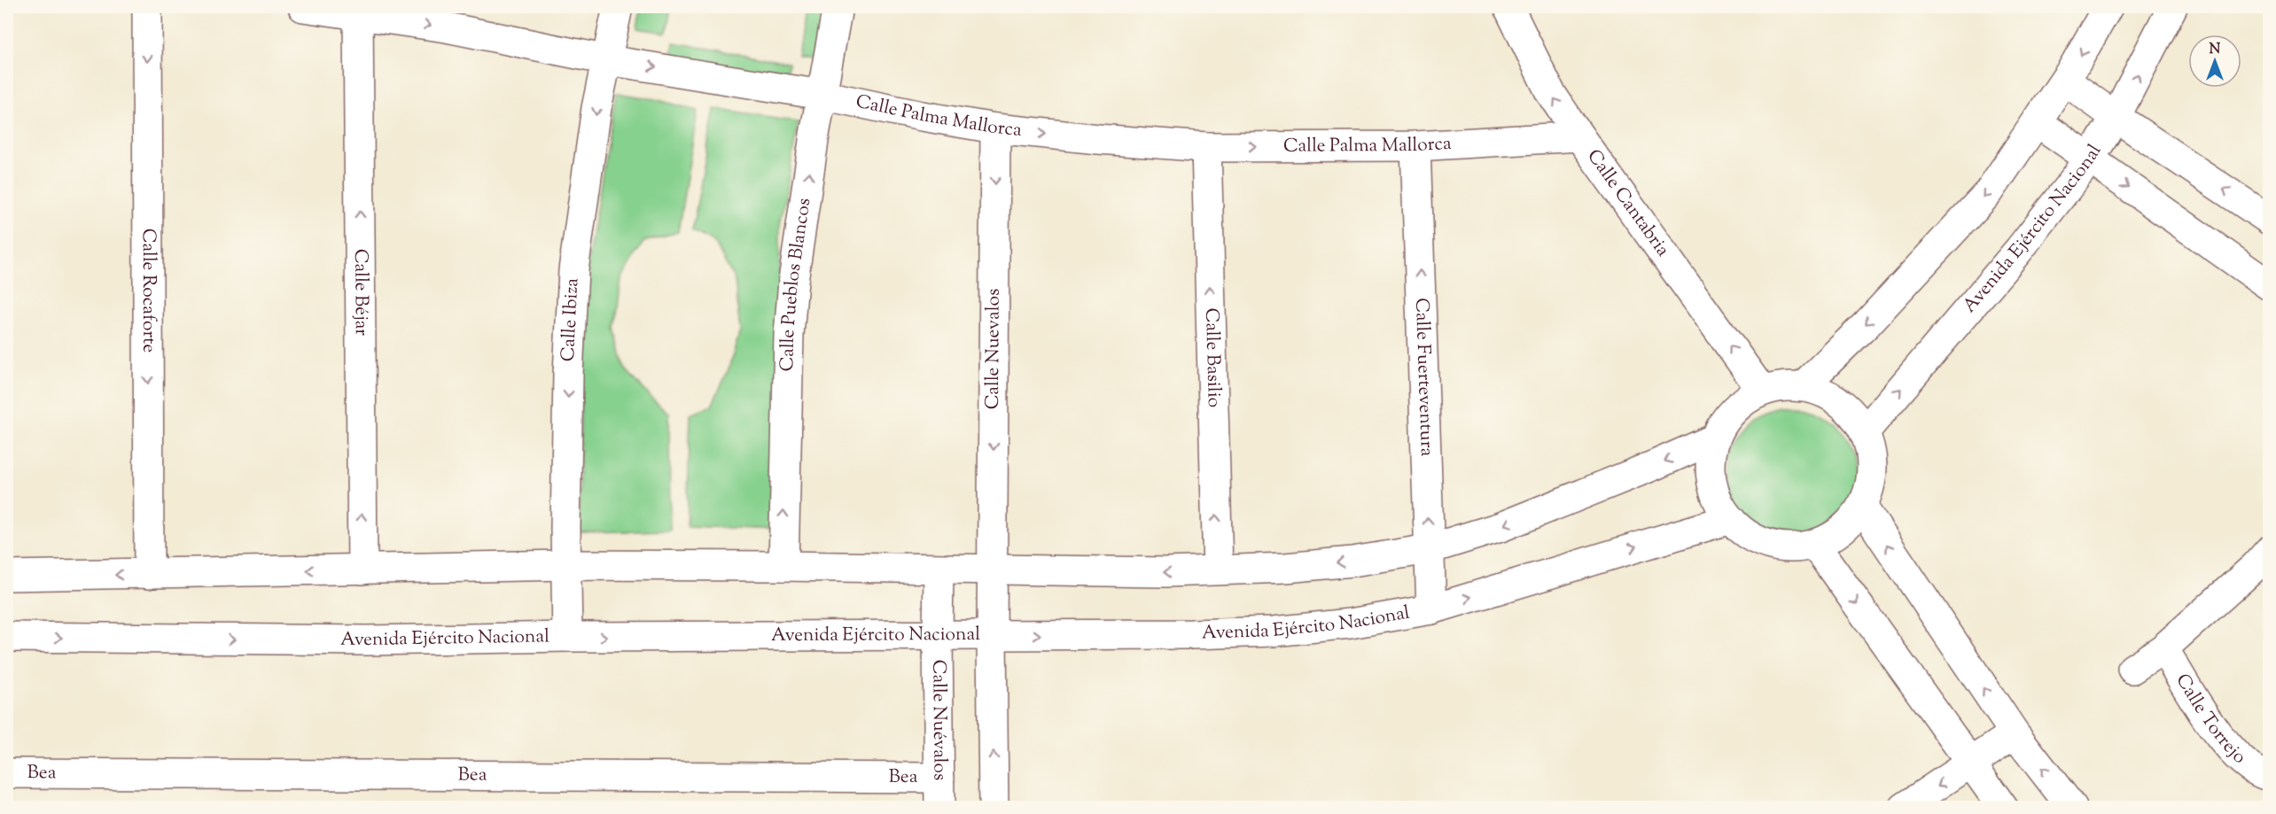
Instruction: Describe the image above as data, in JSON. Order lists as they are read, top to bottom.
{
  "streets": {
    "street": [
      "Calle Palma Mallorca",
      "Calle Cantabria",
      "Avenida Ejército Nacional",
      "Calle Pueblos Blancos",
      "Calle Rocaforte",
      "Calle Béjar",
      "Calle Ibiza",
      "Calle Nuevalos",
      "Calle Basilio",
      "Calle Fuerteventura",
      "Calle Torrejo",
      "Calle Nuévalos",
      "Bea"
    ]
  },
  "crossings": [
    ["Calle Palma Mallorca", "Calle Cantabria"],
    ["Calle Palma Mallorca", "Calle Pueblos Blancos"],
    ["Calle Palma Mallorca", "Calle Béjar"],
    ["Calle Palma Mallorca", "Calle Ibiza"],
    ["Calle Palma Mallorca", "Calle Nuevalos"],
    ["Calle Palma Mallorca", "Calle Basilio"],
    ["Calle Palma Mallorca", "Calle Fuerteventura"],
    ["Calle Cantabria", "Avenida Ejército Nacional"],
    ["Avenida Ejército Nacional", "Calle Ibiza"],
    ["Avenida Ejército Nacional", "Calle Fuerteventura"],
    ["Avenida Ejército Nacional", "Calle Nuévalos"],
    ["Calle Nuévalos", "Bea"]
  ],
  "one_way": [
    "Calle Palma Mallorca",
    "Calle Cantabria",
    "Calle Pueblos Blancos",
    "Calle Rocaforte",
    "Calle Béjar",
    "Calle Ibiza",
    "Calle Nuevalos",
    "Calle Basilio",
    "Calle Fuerteventura"
  ],
  "north": "top"
}
